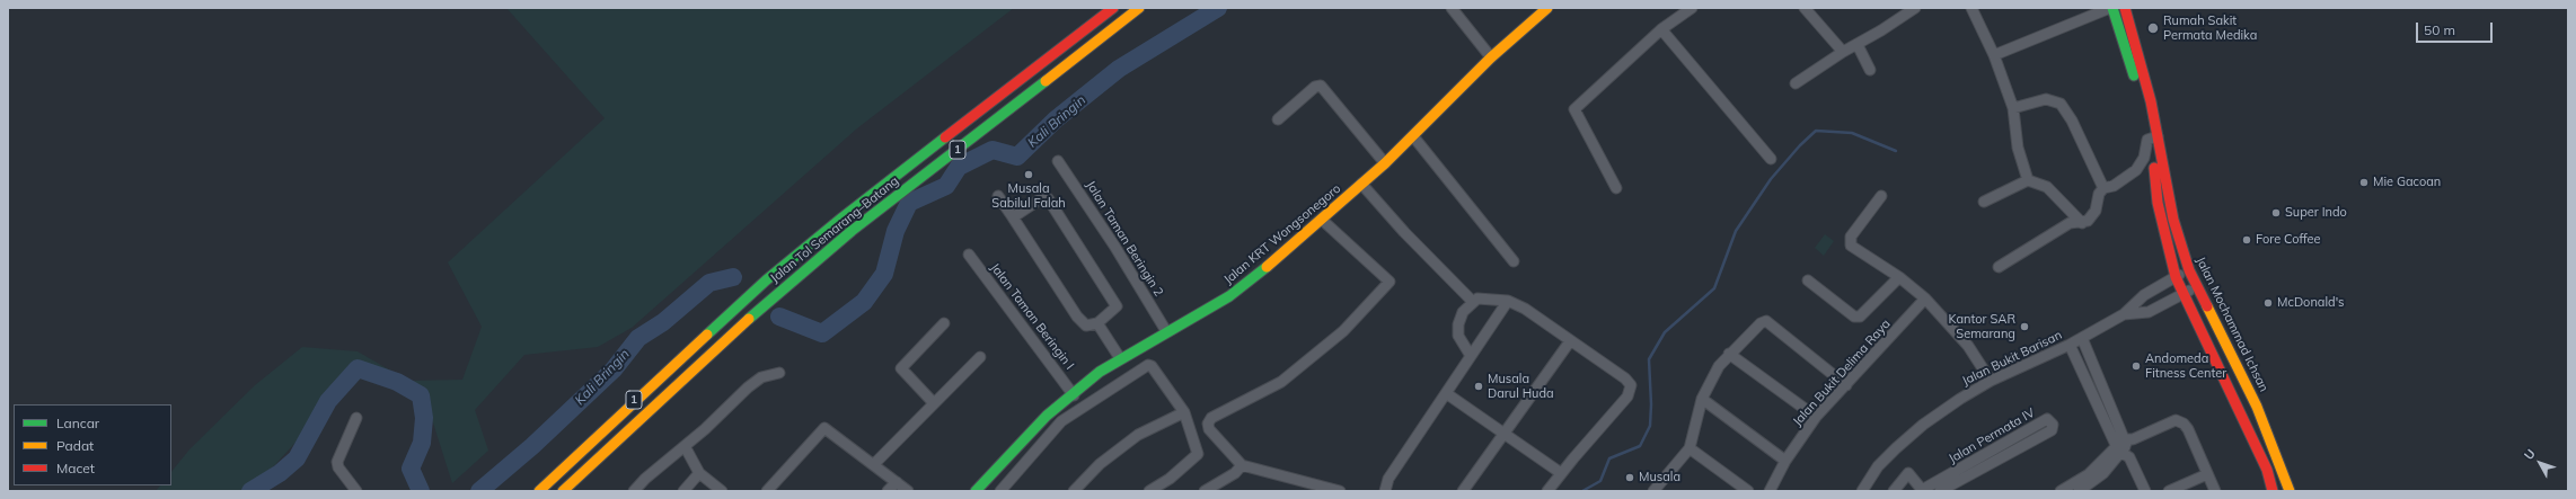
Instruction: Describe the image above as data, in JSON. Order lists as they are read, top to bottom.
{
  "streets": {
    "main road": [
      "1",
      "Jalan Tol Semarang–Batang",
      "Jalan KRT Wongsonegoro",
      "Jalan Mochammad Ichsan"
    ],
    "street": [
      "Jalan Taman Beringin 2",
      "Jalan Taman Beringin I",
      "Jalan Bukit Barisan",
      "Jalan Bukit Delima Raya",
      "Jalan Permata IV"
    ]
  },
  "crossings": [
    ["Jalan KRT Wongsonegoro", "Jalan Taman Beringin 2"],
    ["Jalan KRT Wongsonegoro", "Jalan Taman Beringin I"],
    ["Jalan Mochammad Ichsan", "Jalan Bukit Barisan"]
  ],
  "water": ["Kali Bringin"],
  "places": [
    "Rumah Sakit Permata Medika",
    "Musala Sabilul Falah",
    "Mie Gacoan",
    "Super Indo",
    "Fore Coffee",
    "McDonald's",
    "Kantor SAR Semarang",
    "Andomeda Fitness Center",
    "Musala Darul Huda",
    "Musala"
  ],
  "legend": ["Lancar", "Padat", "Macet"],
  "scale_bar": "50 m",
  "north": "top left"
}
